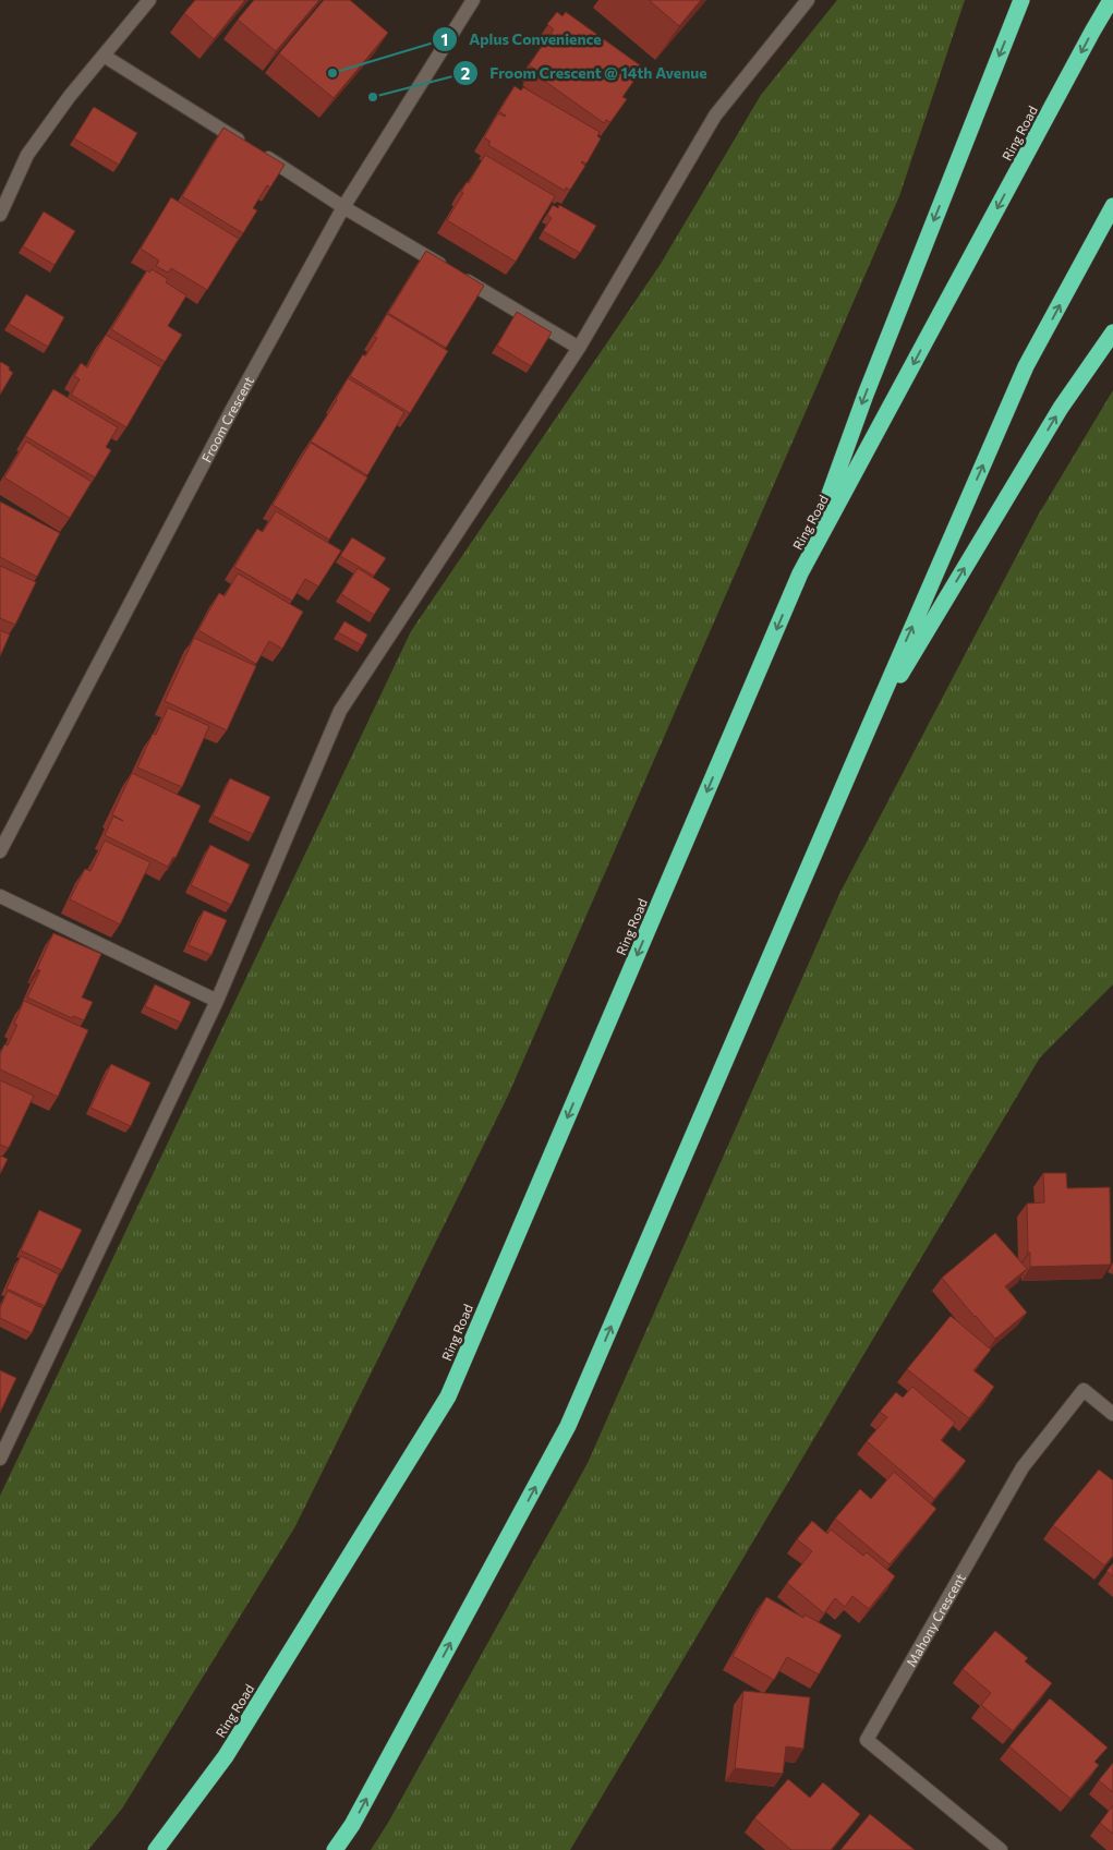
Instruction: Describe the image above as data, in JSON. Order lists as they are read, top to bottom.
{
  "streets": {
    "highway": ["Ring Road"],
    "street": ["Froom Crescent", "Mahony Crescent"]
  },
  "places": ["Aplus Convenience", "Froom Crescent @ 14th Avenue"]
}
